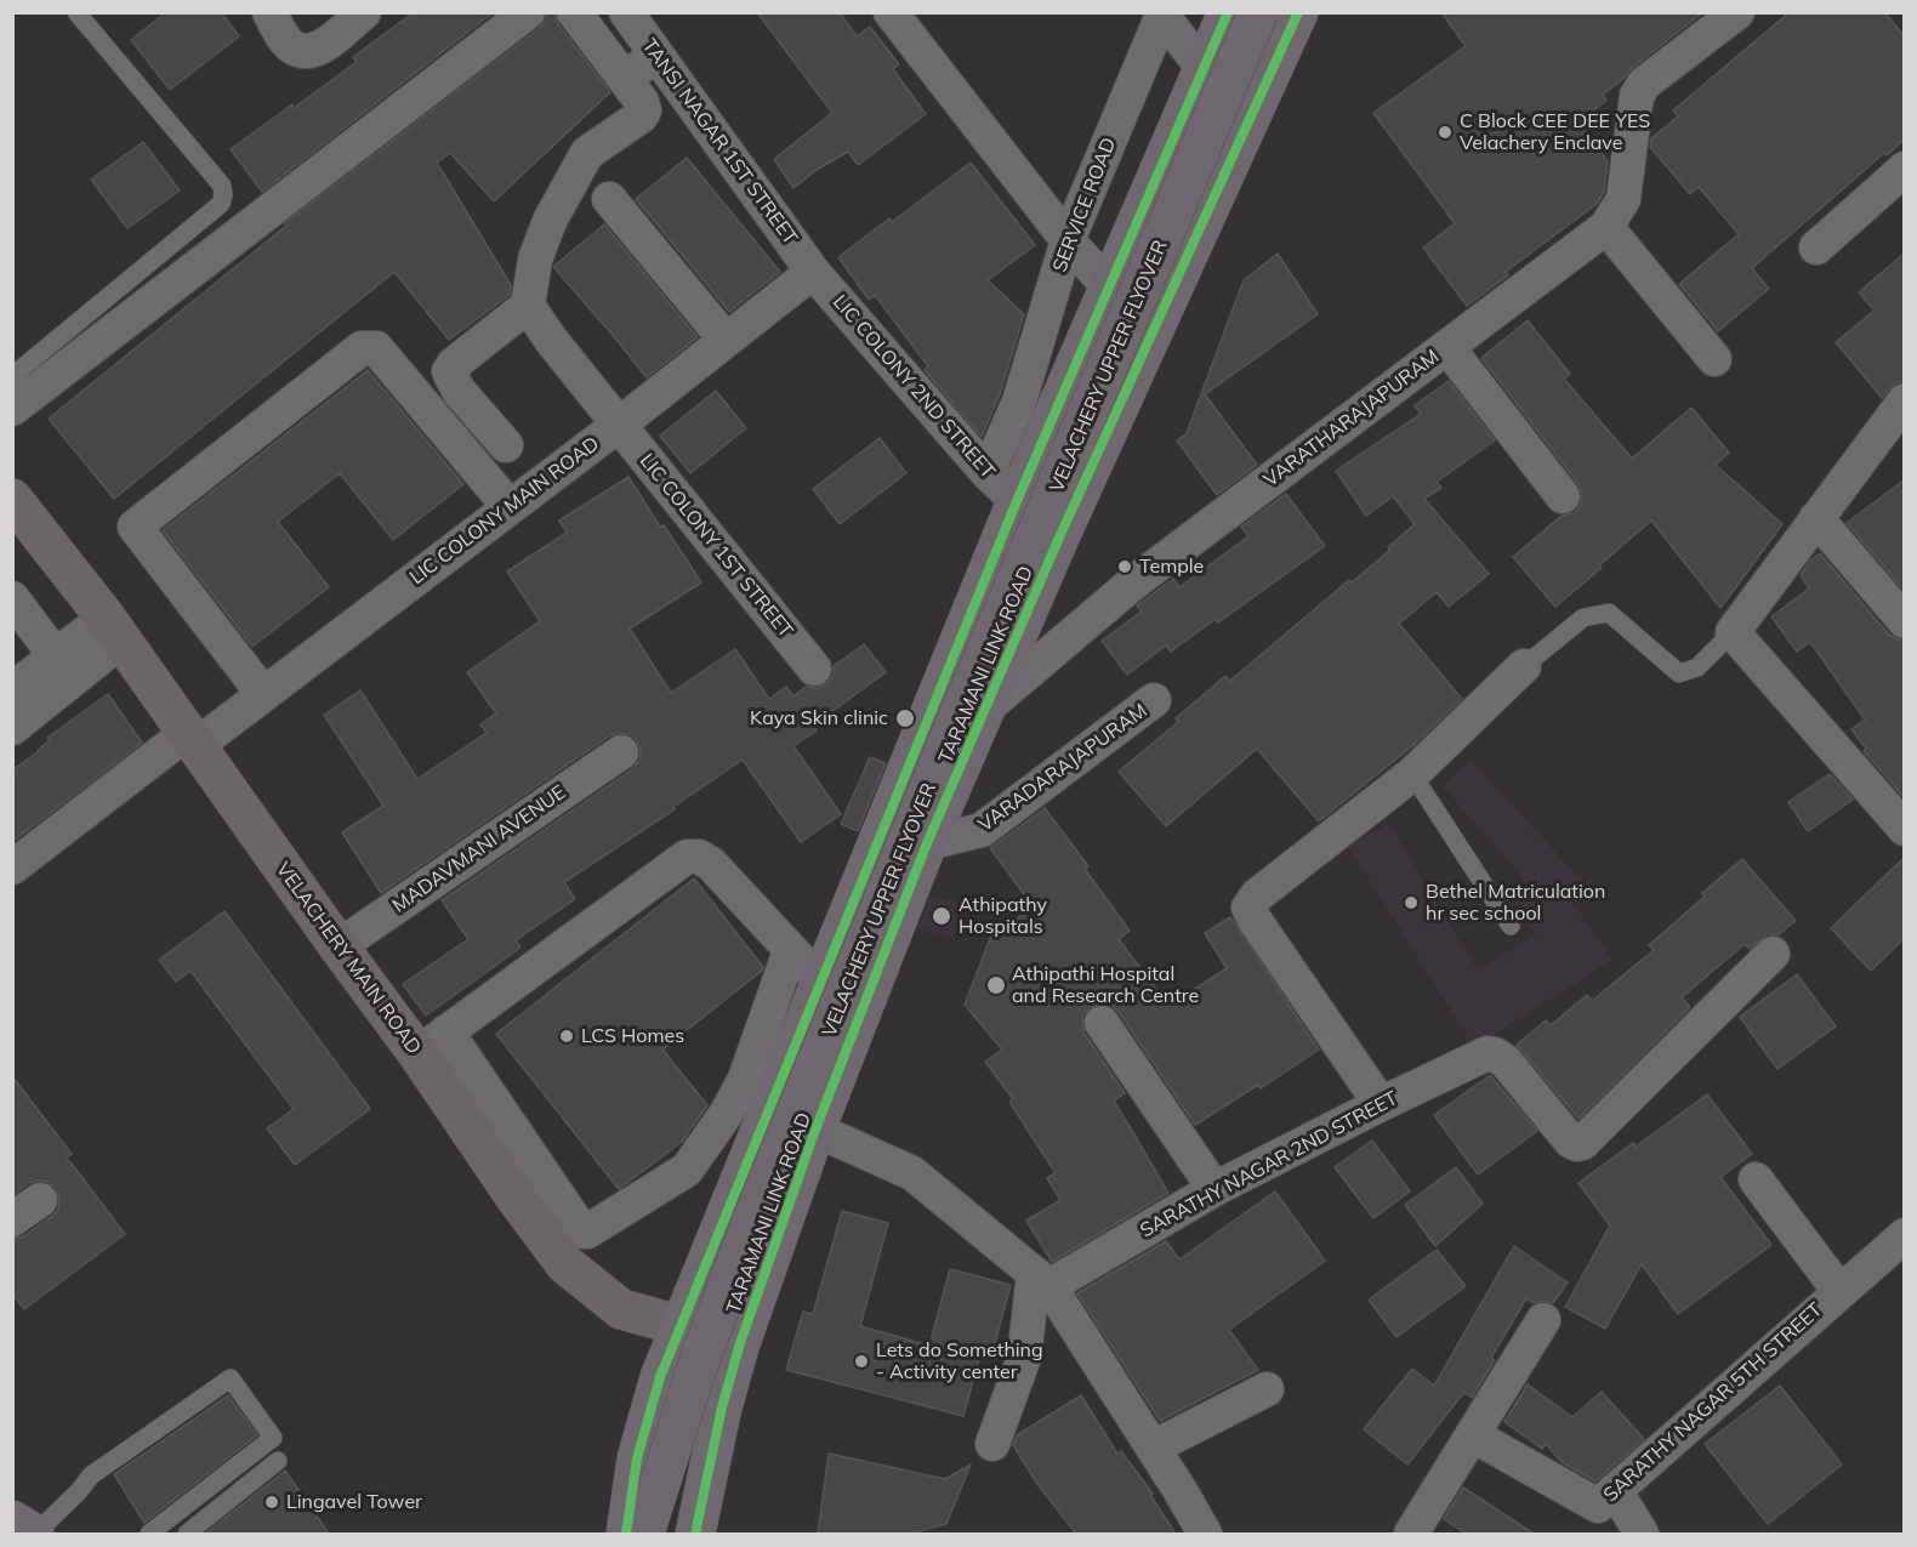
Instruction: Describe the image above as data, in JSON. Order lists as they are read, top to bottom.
{
  "streets": {
    "main road": ["VELACHERY UPPER FLYOVER", "TARAMANI LINK ROAD", "VELACHERY MAIN ROAD"],
    "street": [
      "TANSI NAGAR 1ST STREET",
      "SERVICE ROAD",
      "LIC COLONY 2ND STREET",
      "VARATHARAJAPURAM",
      "LIC COLONY MAIN ROAD",
      "LIC COLONY 1ST STREET",
      "VARADARAJAPURAM",
      "MADAVMANI AVENUE",
      "SARATHY NAGAR 2ND STREET",
      "SARATHY NAGAR 5TH STREET"
    ]
  },
  "crossings": [
    ["TANSI NAGAR 1ST STREET", "LIC COLONY 2ND STREET"],
    ["TANSI NAGAR 1ST STREET", "LIC COLONY MAIN ROAD"],
    ["SERVICE ROAD", "LIC COLONY 2ND STREET"],
    ["LIC COLONY 2ND STREET", "LIC COLONY MAIN ROAD"],
    ["LIC COLONY 2ND STREET", "TARAMANI LINK ROAD"],
    ["VARATHARAJAPURAM", "TARAMANI LINK ROAD"],
    ["LIC COLONY MAIN ROAD", "LIC COLONY 1ST STREET"],
    ["LIC COLONY MAIN ROAD", "VELACHERY MAIN ROAD"],
    ["TARAMANI LINK ROAD", "VARADARAJAPURAM"],
    ["TARAMANI LINK ROAD", "VELACHERY MAIN ROAD"],
    ["MADAVMANI AVENUE", "VELACHERY MAIN ROAD"]
  ],
  "places": [
    "C Block CEE DEE YES Velachery Enclave",
    "Temple",
    "Kaya Skin clinic",
    "Bethel Matriculation hr sec school",
    "Athipathy Hospitals",
    "Athipathi Hospital and Research Centre",
    "LCS Homes",
    "Lets do Something - Activity center",
    "Lingavel Tower"
  ]
}
